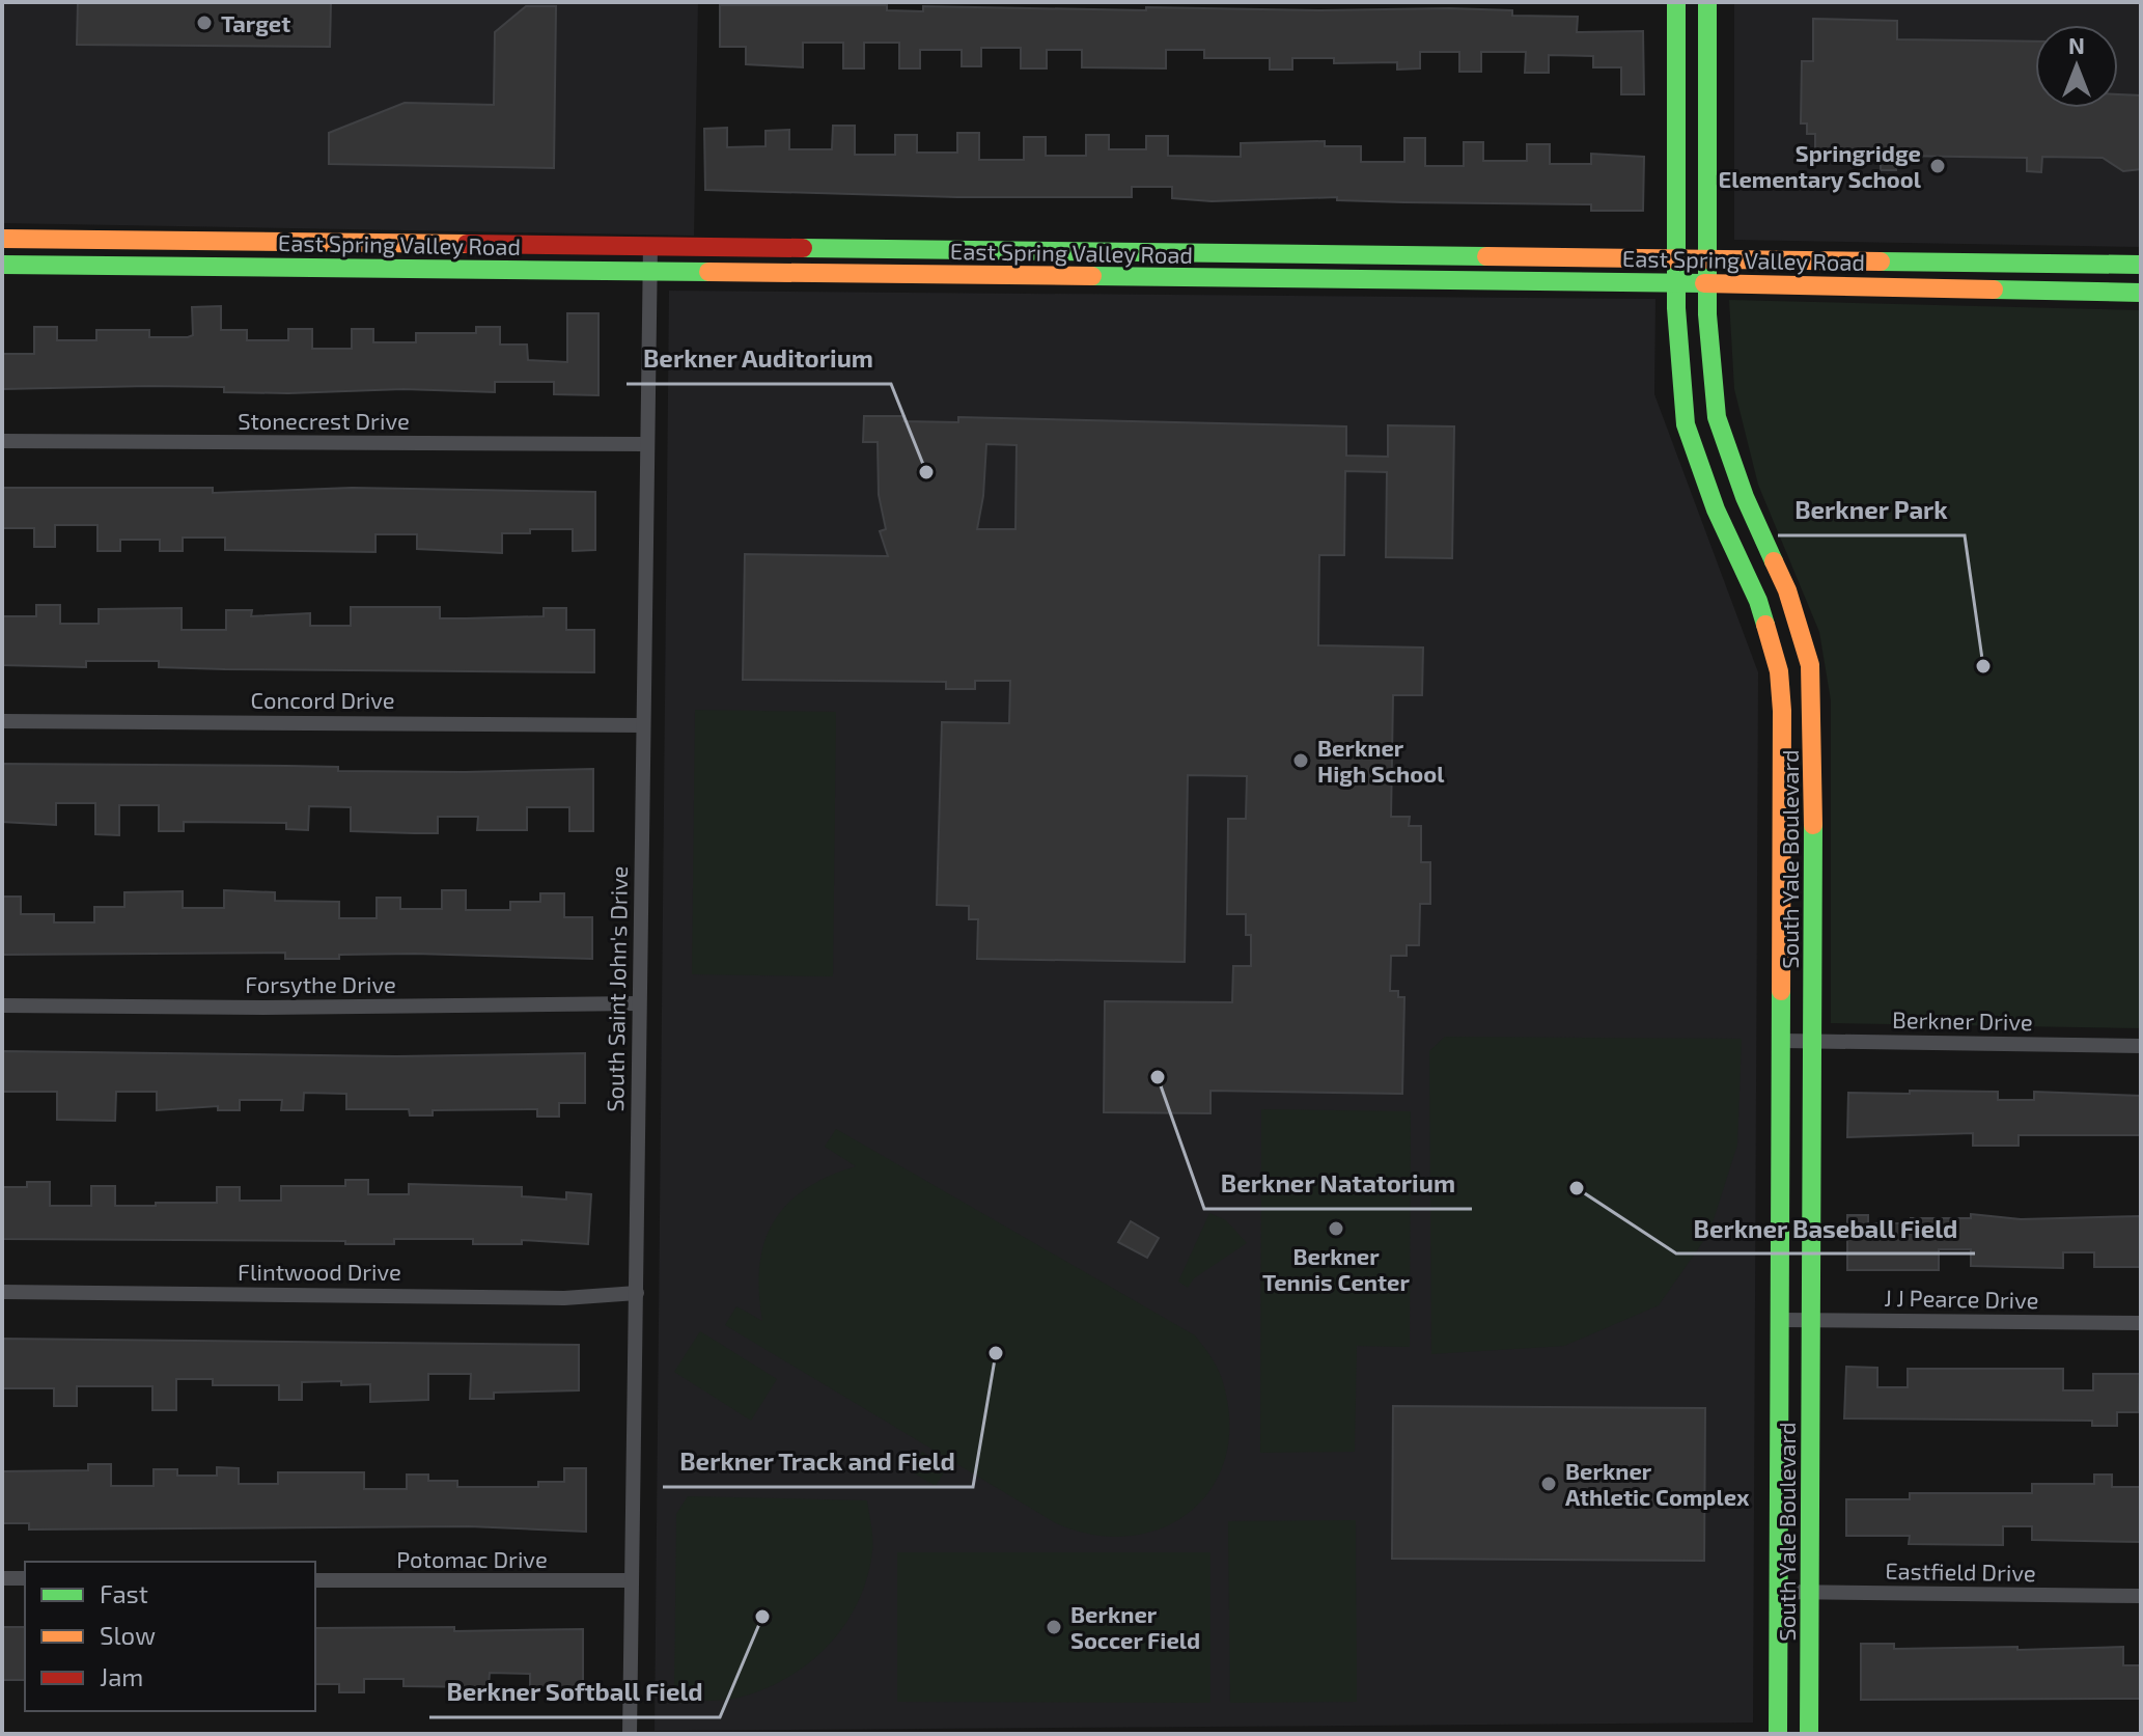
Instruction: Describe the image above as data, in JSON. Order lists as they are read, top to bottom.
{
  "streets": {
    "street": [
      "East Spring Valley Road",
      "Stonecrest Drive",
      "Concord Drive",
      "South Yale Boulevard",
      "Forsythe Drive",
      "South Saint John's Drive",
      "Berkner Drive",
      "Flintwood Drive",
      "J J Pearce Drive",
      "Potomac Drive",
      "Eastfield Drive"
    ]
  },
  "crossings": [
    ["East Spring Valley Road", "South Yale Boulevard"],
    ["East Spring Valley Road", "South Saint John's Drive"],
    ["Stonecrest Drive", "South Saint John's Drive"],
    ["Concord Drive", "South Saint John's Drive"],
    ["South Yale Boulevard", "Berkner Drive"],
    ["South Yale Boulevard", "J J Pearce Drive"],
    ["South Yale Boulevard", "Eastfield Drive"],
    ["Forsythe Drive", "South Saint John's Drive"],
    ["South Saint John's Drive", "Flintwood Drive"],
    ["South Saint John's Drive", "Potomac Drive"]
  ],
  "places": [
    "Target",
    "Springridge Elementary School",
    "Berkner Auditorium",
    "Berkner Park",
    "Berkner High School",
    "Berkner Natatorium",
    "Berkner Baseball Field",
    "Berkner Tennis Center",
    "Berkner Track and Field",
    "Berkner Athletic Complex",
    "Berkner Softball Field",
    "Berkner Soccer Field"
  ],
  "legend": ["Fast", "Slow", "Jam"],
  "north": "top"
}
